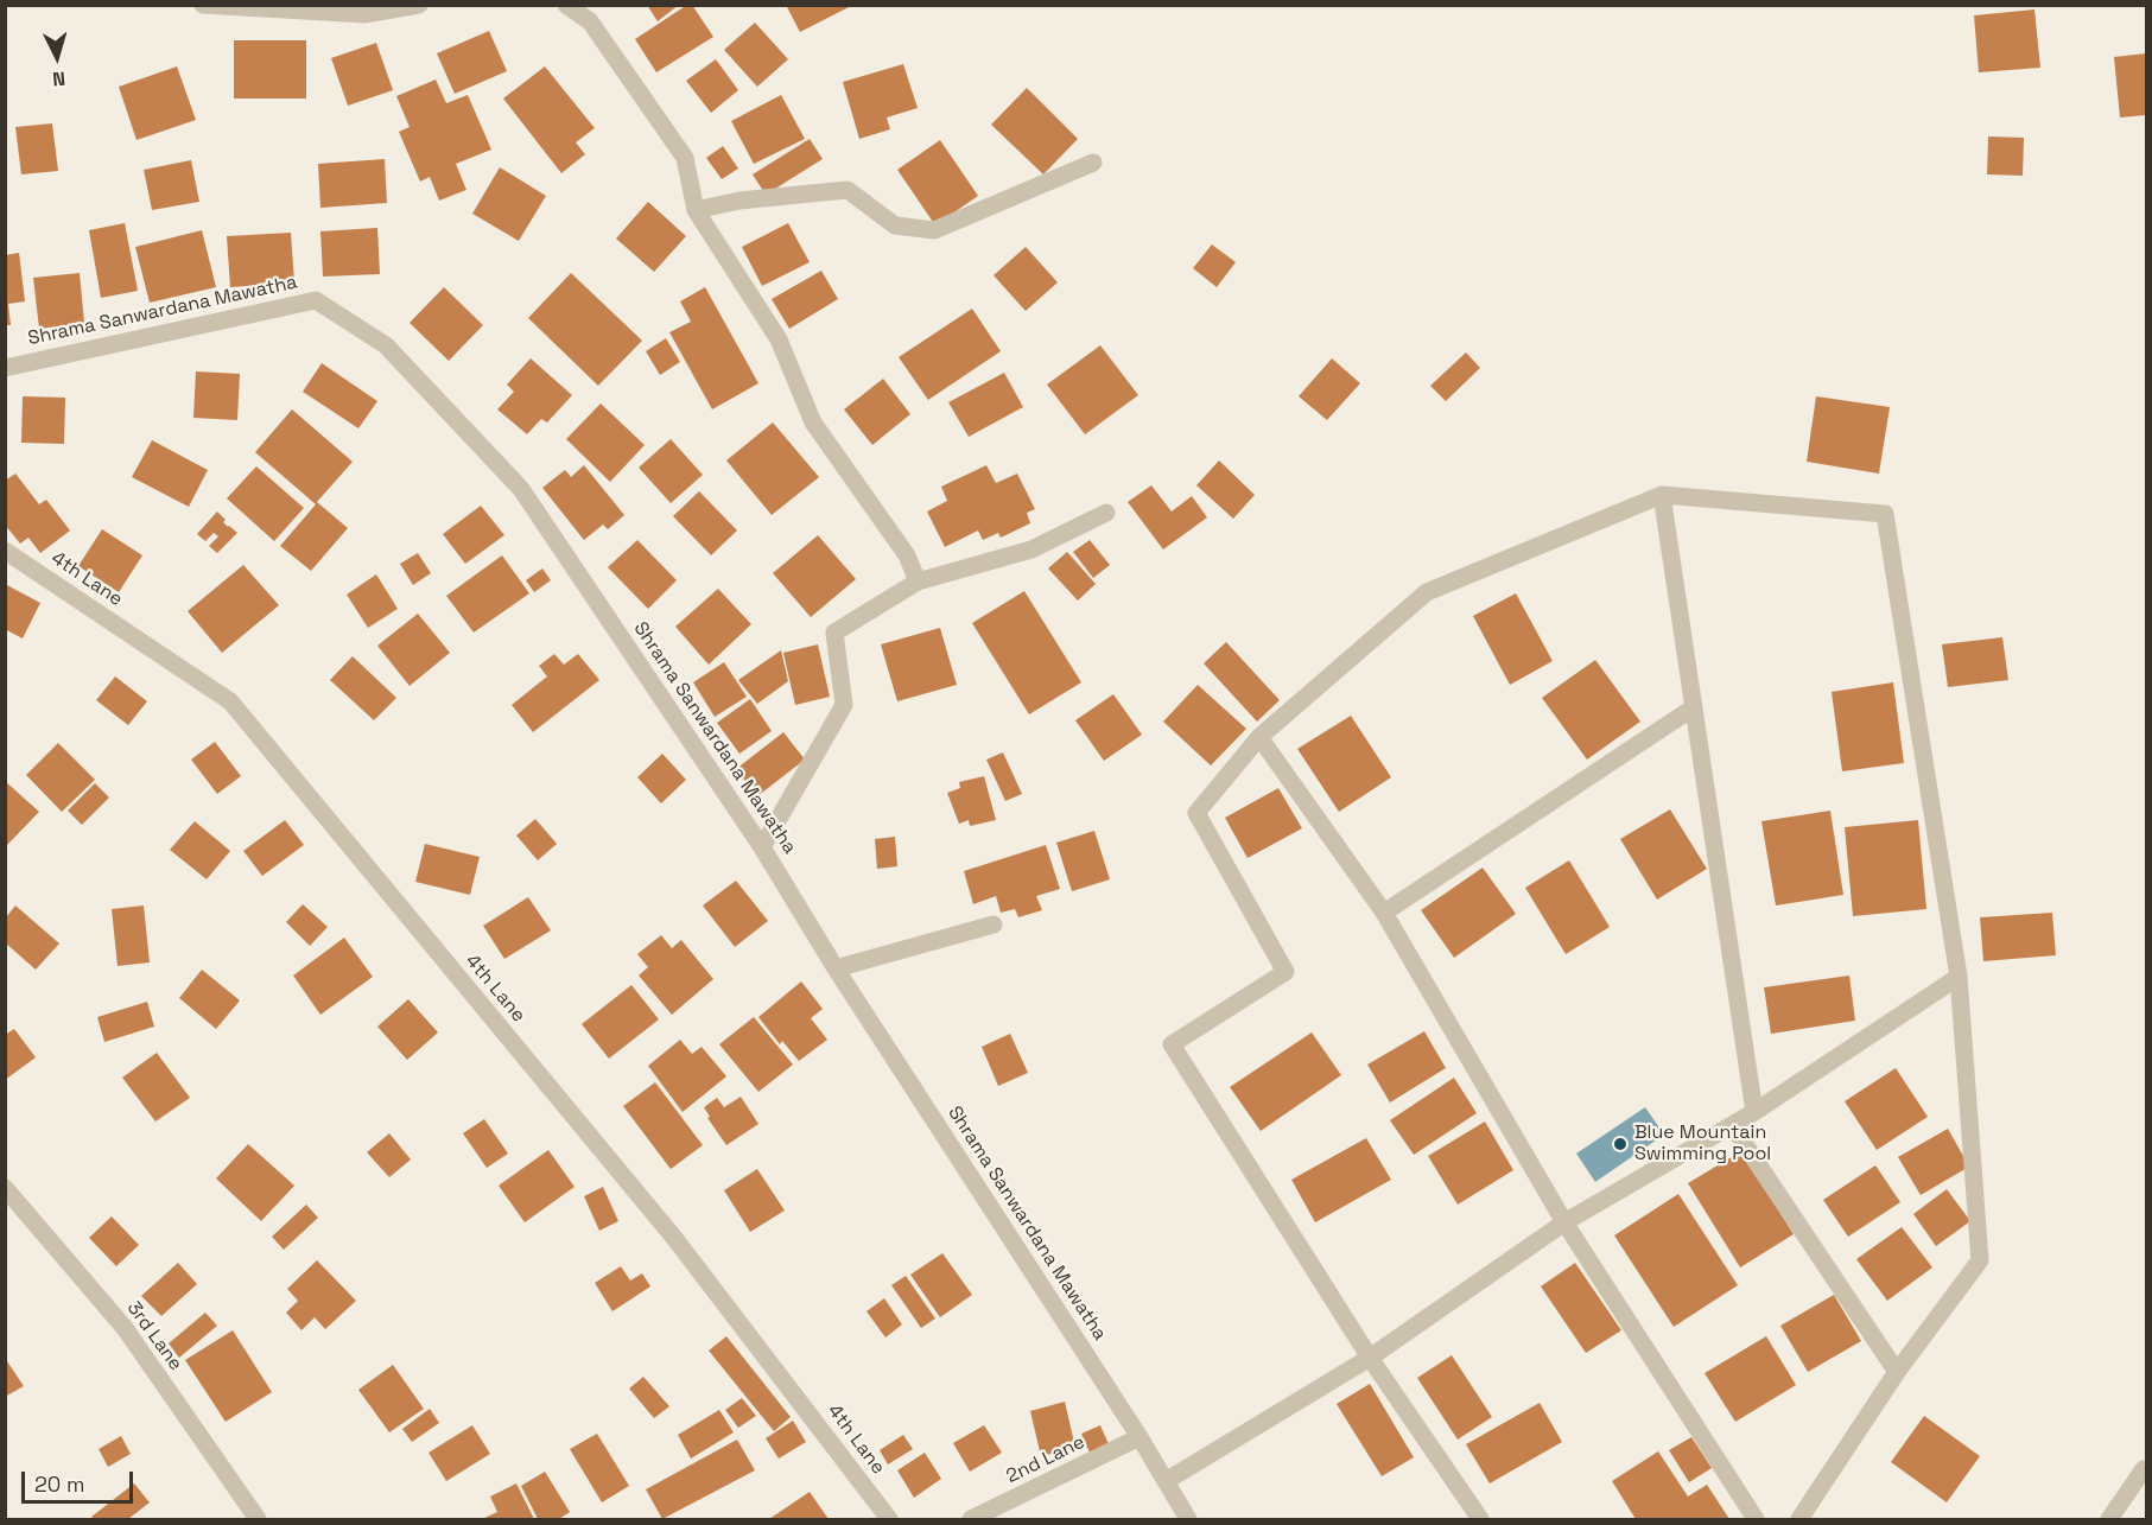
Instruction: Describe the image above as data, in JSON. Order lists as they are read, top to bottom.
{
  "streets": {
    "street": [
      "Shrama Sanwardana Mawatha",
      "4th Lane",
      "3rd Lane",
      "2nd Lane"
    ]
  },
  "crossings": [
    ["Shrama Sanwardana Mawatha", "2nd Lane"]
  ],
  "places": ["Blue Mountain Swimming Pool"],
  "scale_bar": "20 m",
  "north": "bottom"
}
